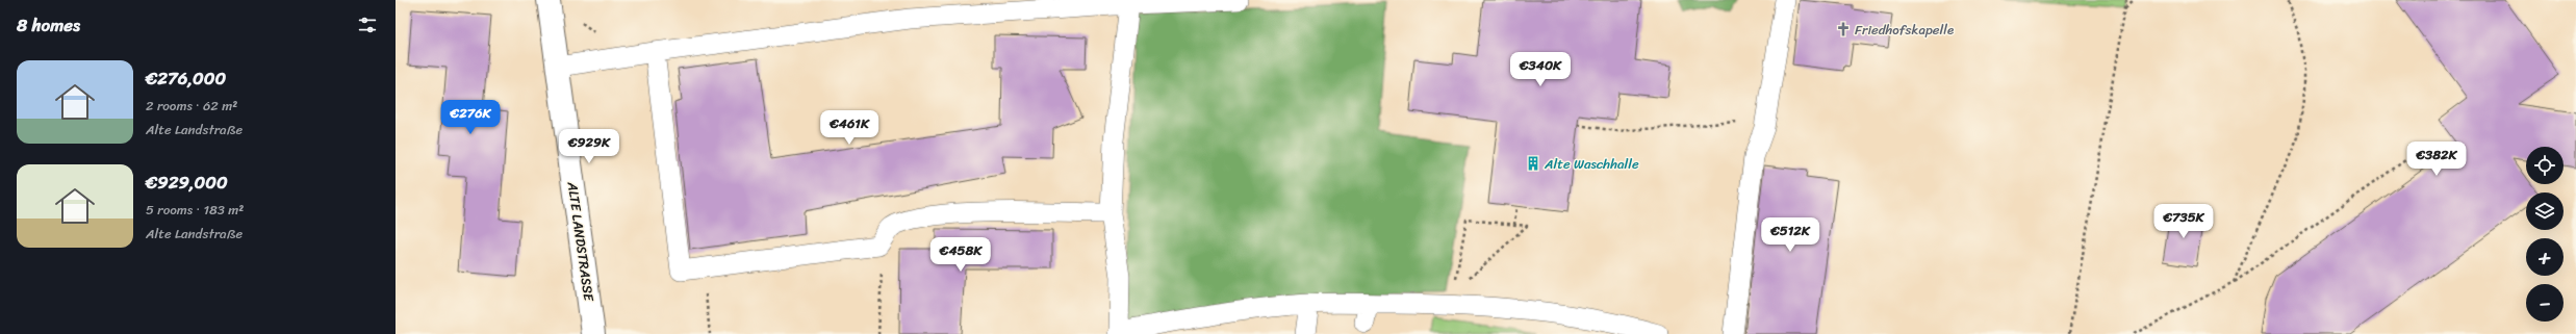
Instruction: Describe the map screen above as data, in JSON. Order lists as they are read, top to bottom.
{
  "streets": {
    "street": ["ALTE LANDSTRASSE"]
  },
  "places": {
    "church": ["Friedhofskapelle"],
    "building": ["Alte Waschhalle"]
  },
  "page": {
    "heading": "8 homes",
    "list": [
      {
        "name": "€276,000",
        "note": "2 rooms · 62 m² · Alte Landstraße"
      },
      {
        "name": "€929,000",
        "note": "5 rooms · 183 m² · Alte Landstraße"
      }
    ],
    "price": [
      "€340K",
      "€276K",
      "€461K",
      "€929K",
      "€382K",
      "€735K",
      "€512K",
      "€458K"
    ],
    "map_buttons": ["+", "−"]
  }
}
